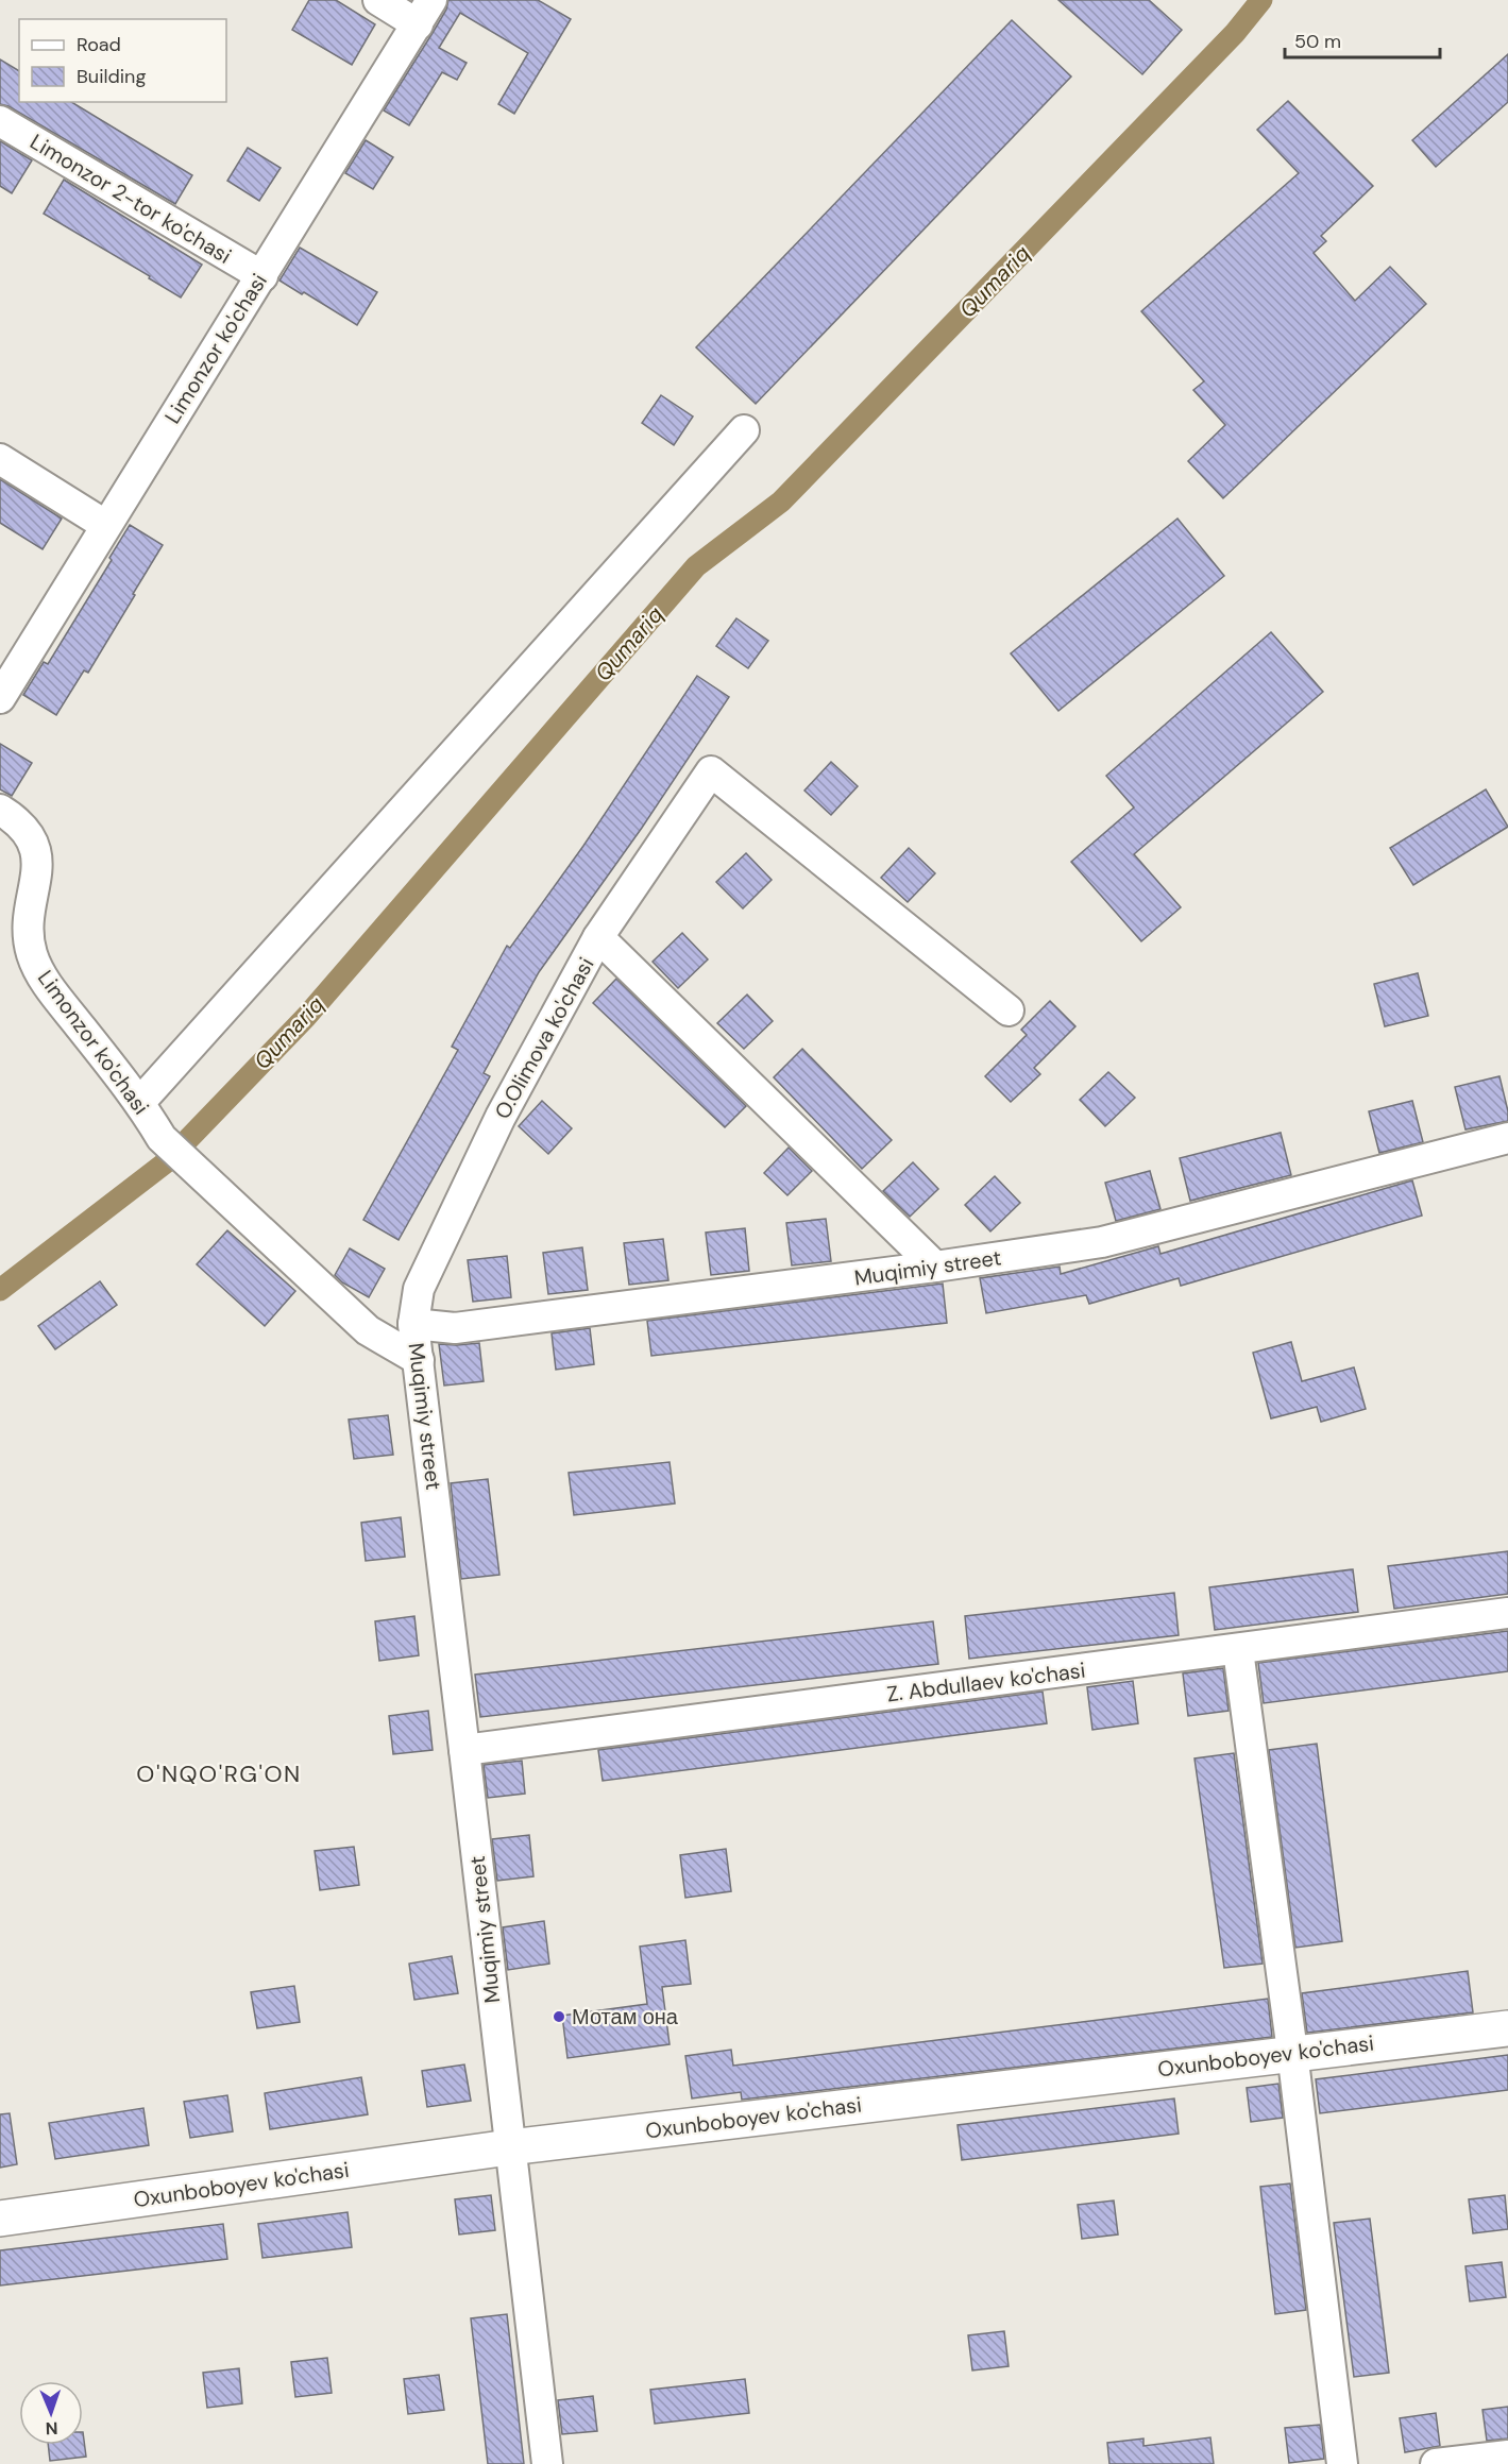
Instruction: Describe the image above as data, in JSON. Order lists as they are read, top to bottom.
{
  "streets": {
    "main road": ["Oxunboboyev ko'chasi"],
    "street": [
      "Limonzor 2-tor ko'chasi",
      "Limonzor ko'chasi",
      "O.Olimova ko'chasi",
      "Muqimiy street",
      "Z. Abdullaev ko'chasi"
    ]
  },
  "crossings": [
    ["Limonzor 2-tor ko'chasi", "Limonzor ko'chasi"],
    ["Limonzor ko'chasi", "Muqimiy street"],
    ["O.Olimova ko'chasi", "Muqimiy street"],
    ["Muqimiy street", "Z. Abdullaev ko'chasi"],
    ["Muqimiy street", "Oxunboboyev ko'chasi"]
  ],
  "districts": ["O'NQO'RG'ON"],
  "water": ["Qumariq"],
  "places": ["Мотам она"],
  "legend": ["Road", "Building"],
  "scale_bar": "50 m",
  "north": "bottom"
}
